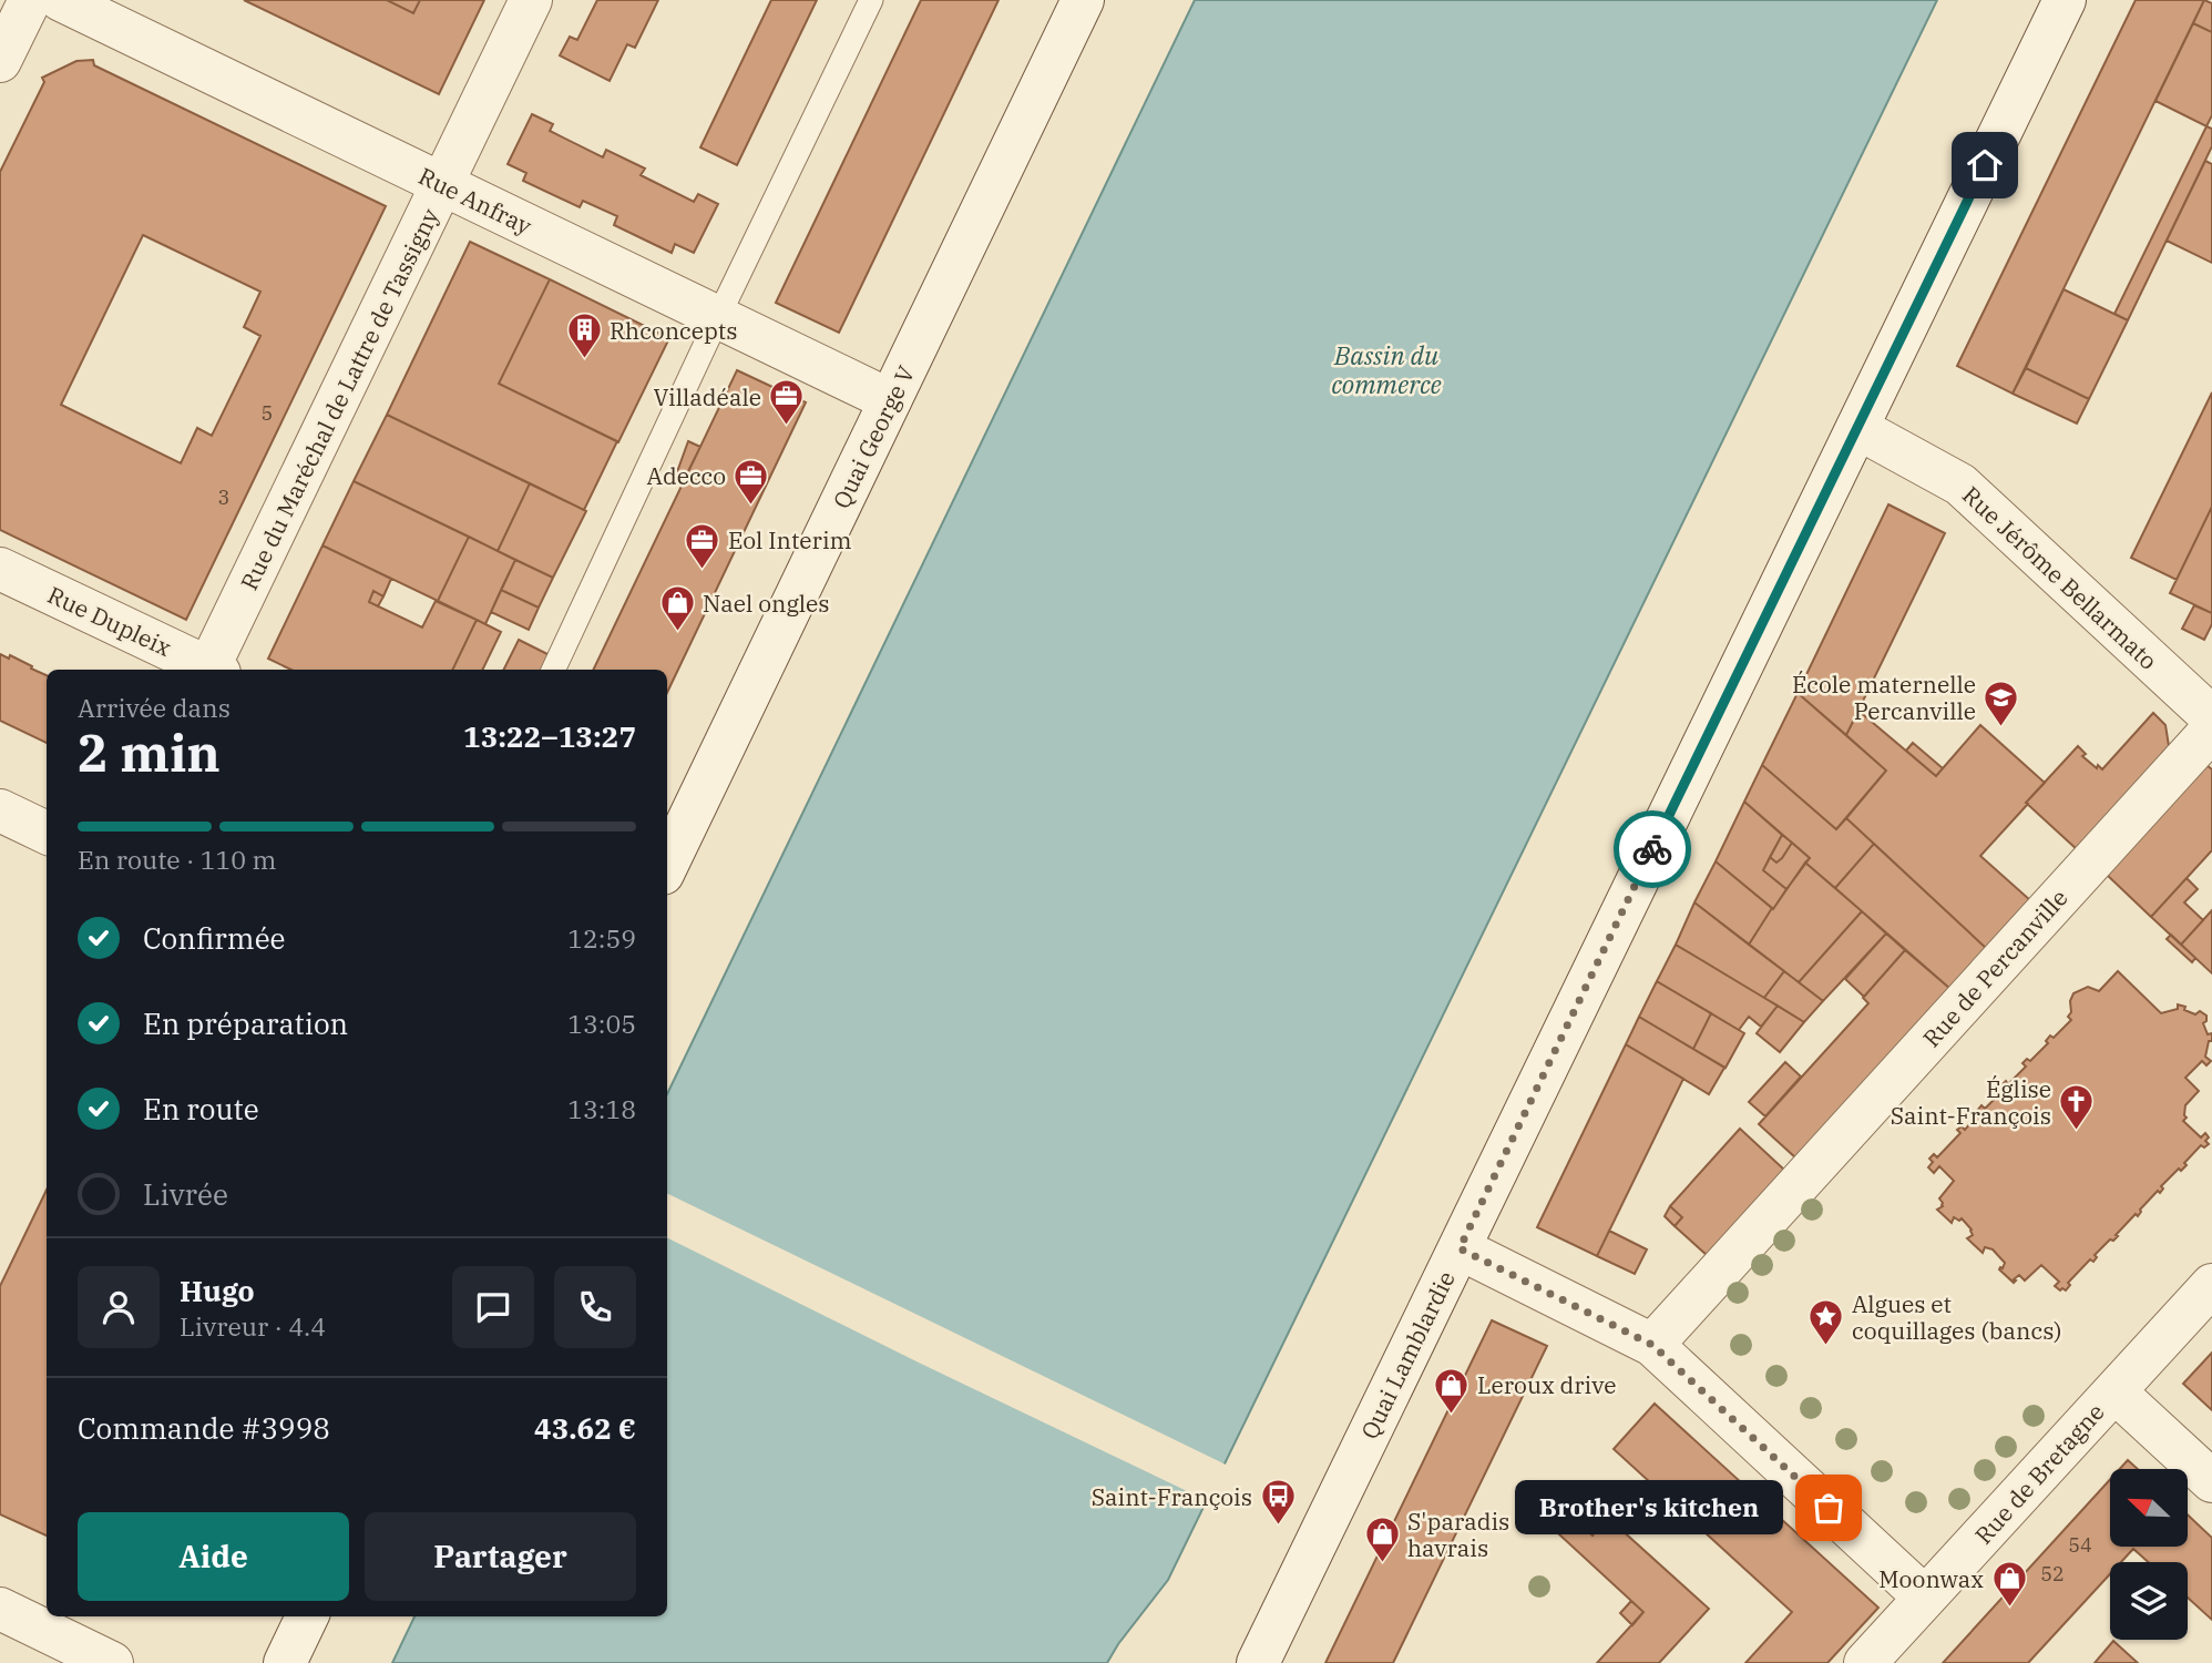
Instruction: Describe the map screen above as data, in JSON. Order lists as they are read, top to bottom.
{
  "streets": {
    "street": [
      "Rue Anfray",
      "Rue du Maréchal de Lattre de Tassigny",
      "Quai George V",
      "Rue Jérôme Bellarmato",
      "Rue Dupleix",
      "Rue de Percanville",
      "Quai Lamblardie",
      "Rue de Bretagne"
    ]
  },
  "crossings": [
    ["Rue Anfray", "Rue du Maréchal de Lattre de Tassigny"],
    ["Rue Anfray", "Quai George V"],
    ["Rue Jérôme Bellarmato", "Quai Lamblardie"]
  ],
  "water": ["Bassin du commerce"],
  "places": {
    "building": ["Rhconcepts"],
    "office": ["Villadéale", "Adecco", "Eol Interim"],
    "shop": [
      "Nael ongles",
      "Leroux drive",
      "S'paradis havrais",
      "Moonwax"
    ],
    "school or university": ["École maternelle Percanville"],
    "church": ["Église Saint-François"],
    "place": ["Algues et coquillages (bancs)"],
    "other": ["Brother's kitchen"],
    "bus stop": ["Saint-François"]
  },
  "house_numbers": [
    "5",
    "3",
    "54",
    "52"
  ],
  "north": "top left",
  "page": {
    "heading": ["2 min", "Arrivée dans", "13:22–13:27"],
    "panel": [
      "Hugo",
      "Livreur · 4.4",
      "Commande #3998",
      "43.62 €"
    ],
    "bar": "En route · 110 m",
    "list": [
      ["Confirmée", "12:59"],
      ["En préparation", "13:05"],
      ["En route", "13:18"],
      "Livrée"
    ],
    "bubble": "Brother's kitchen",
    "buttons": ["Aide", "Partager"]
  }
}
